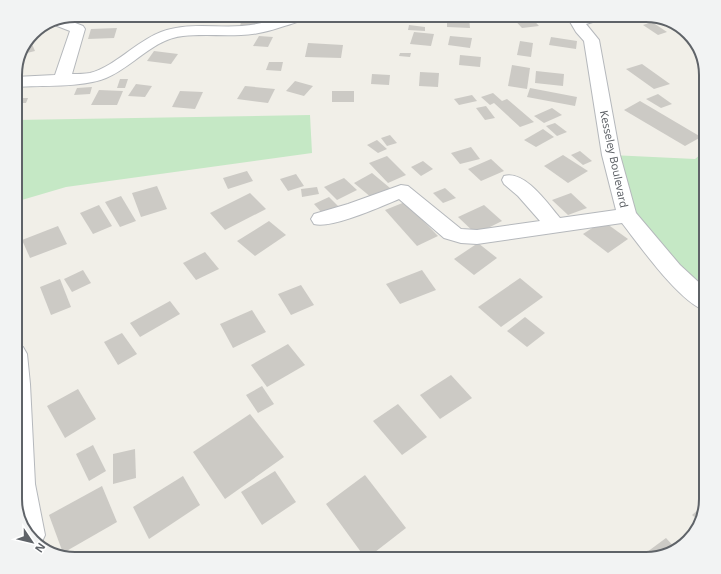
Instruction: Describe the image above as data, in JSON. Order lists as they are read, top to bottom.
{
  "streets": {
    "street": ["Kesseley Boulevard"]
  },
  "north": "bottom right"
}
